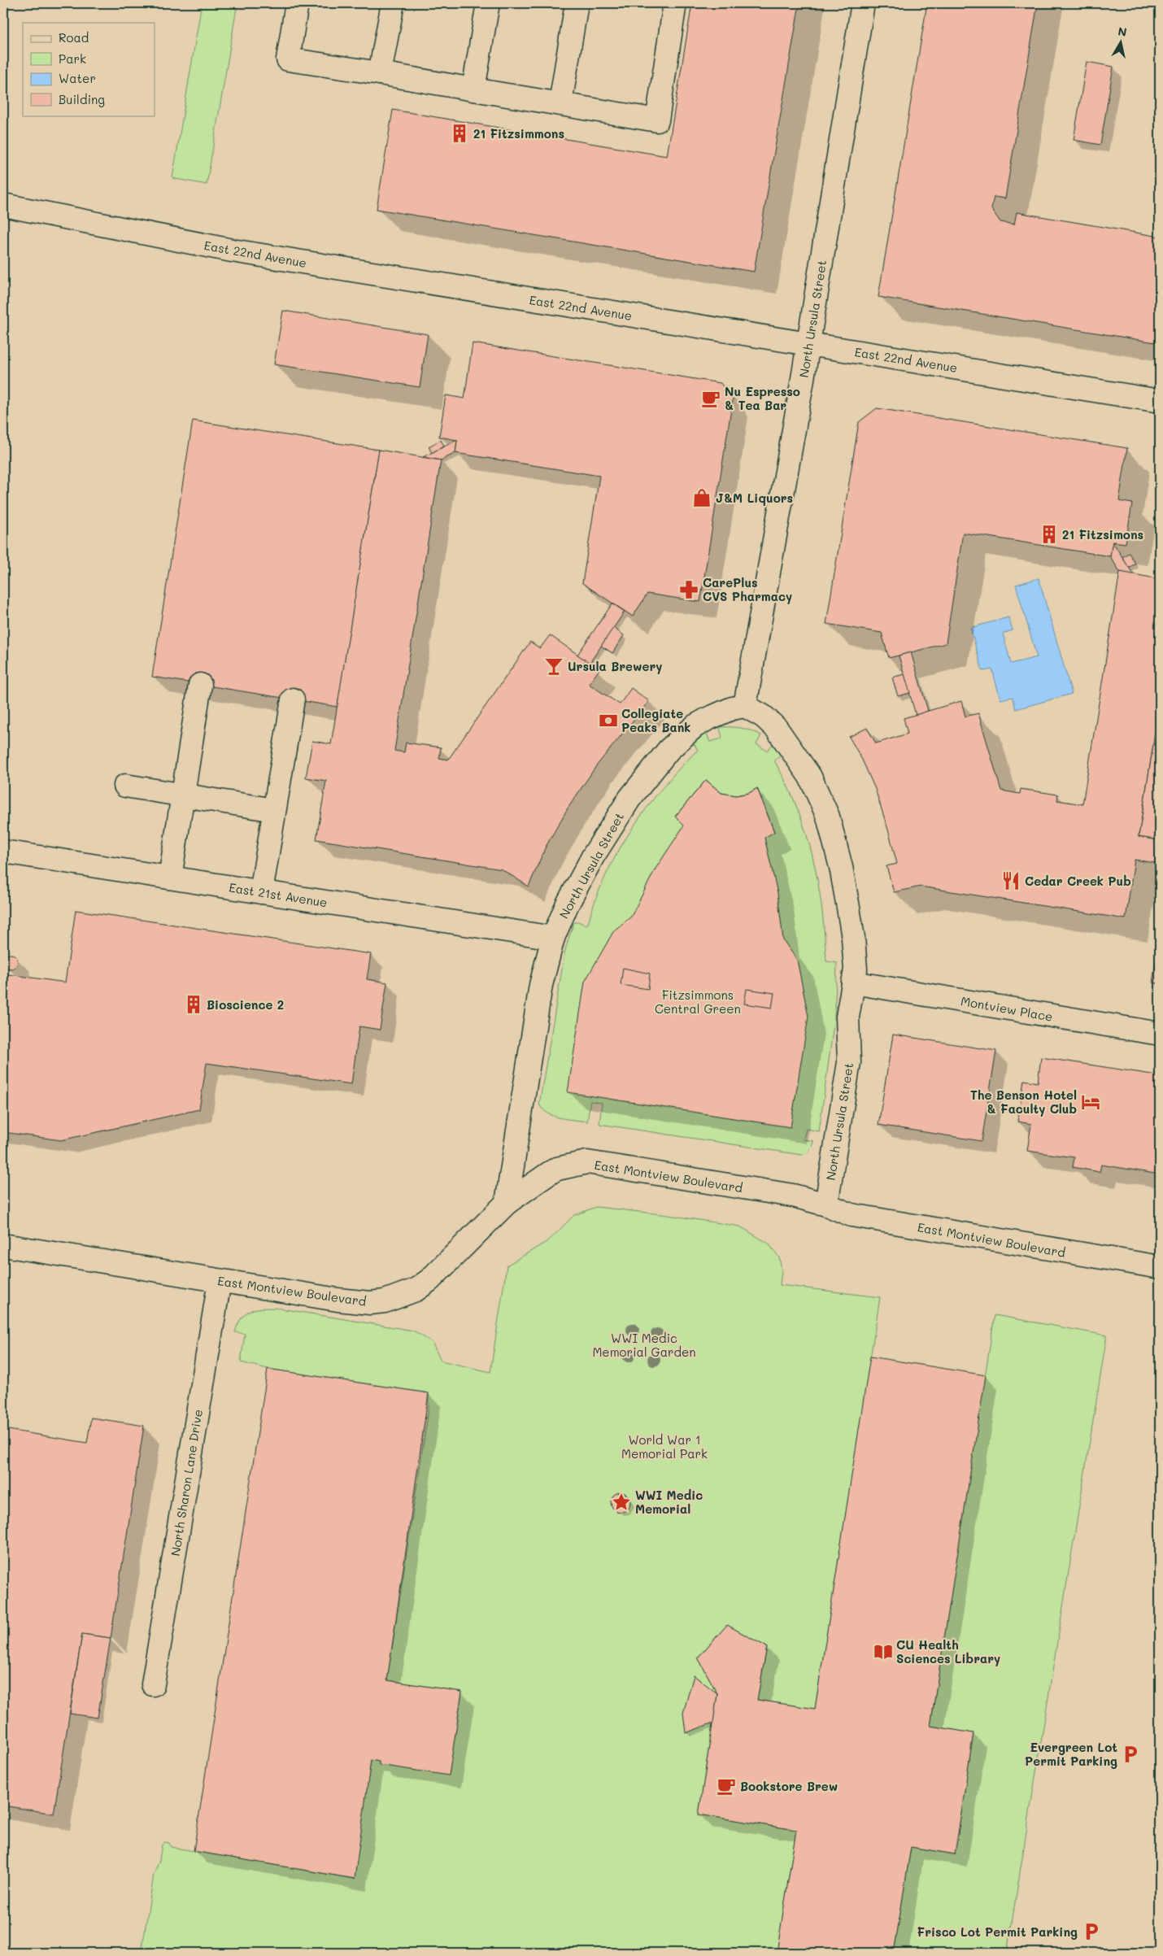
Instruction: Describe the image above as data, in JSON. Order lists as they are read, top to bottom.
{
  "streets": {
    "street": [
      "East 22nd Avenue",
      "North Ursula Street",
      "East 21st Avenue",
      "Montview Place",
      "East Montview Boulevard",
      "North Sharon Lane Drive"
    ]
  },
  "crossings": [
    ["East 22nd Avenue", "North Ursula Street"],
    ["North Ursula Street", "East 21st Avenue"],
    ["North Ursula Street", "Montview Place"],
    ["North Ursula Street", "East Montview Boulevard"],
    ["East Montview Boulevard", "North Sharon Lane Drive"]
  ],
  "parks": ["Fitzsimmons Central Green", "WWI Medic Memorial Garden", "World War 1 Memorial Park"],
  "places": {
    "building": ["21 Fitzsimmons", "21 Fitzsimons", "Bioscience 2"],
    "cafe": ["Nu Espresso & Tea Bar", "Bookstore Brew"],
    "shop": ["J&M Liquors"],
    "pharmacy": ["CarePlus CVS Pharmacy"],
    "bar": ["Ursula Brewery"],
    "bank": ["Collegiate Peaks Bank"],
    "restaurant": ["Cedar Creek Pub"],
    "hotel": ["The Benson Hotel & Faculty Club"],
    "place": ["WWI Medic Memorial"],
    "library": ["CU Health Sciences Library"],
    "parking": ["Evergreen Lot Permit Parking", "Frisco Lot Permit Parking"]
  },
  "legend": [
    "Road",
    "Park",
    "Water",
    "Building"
  ],
  "north": "top"
}
